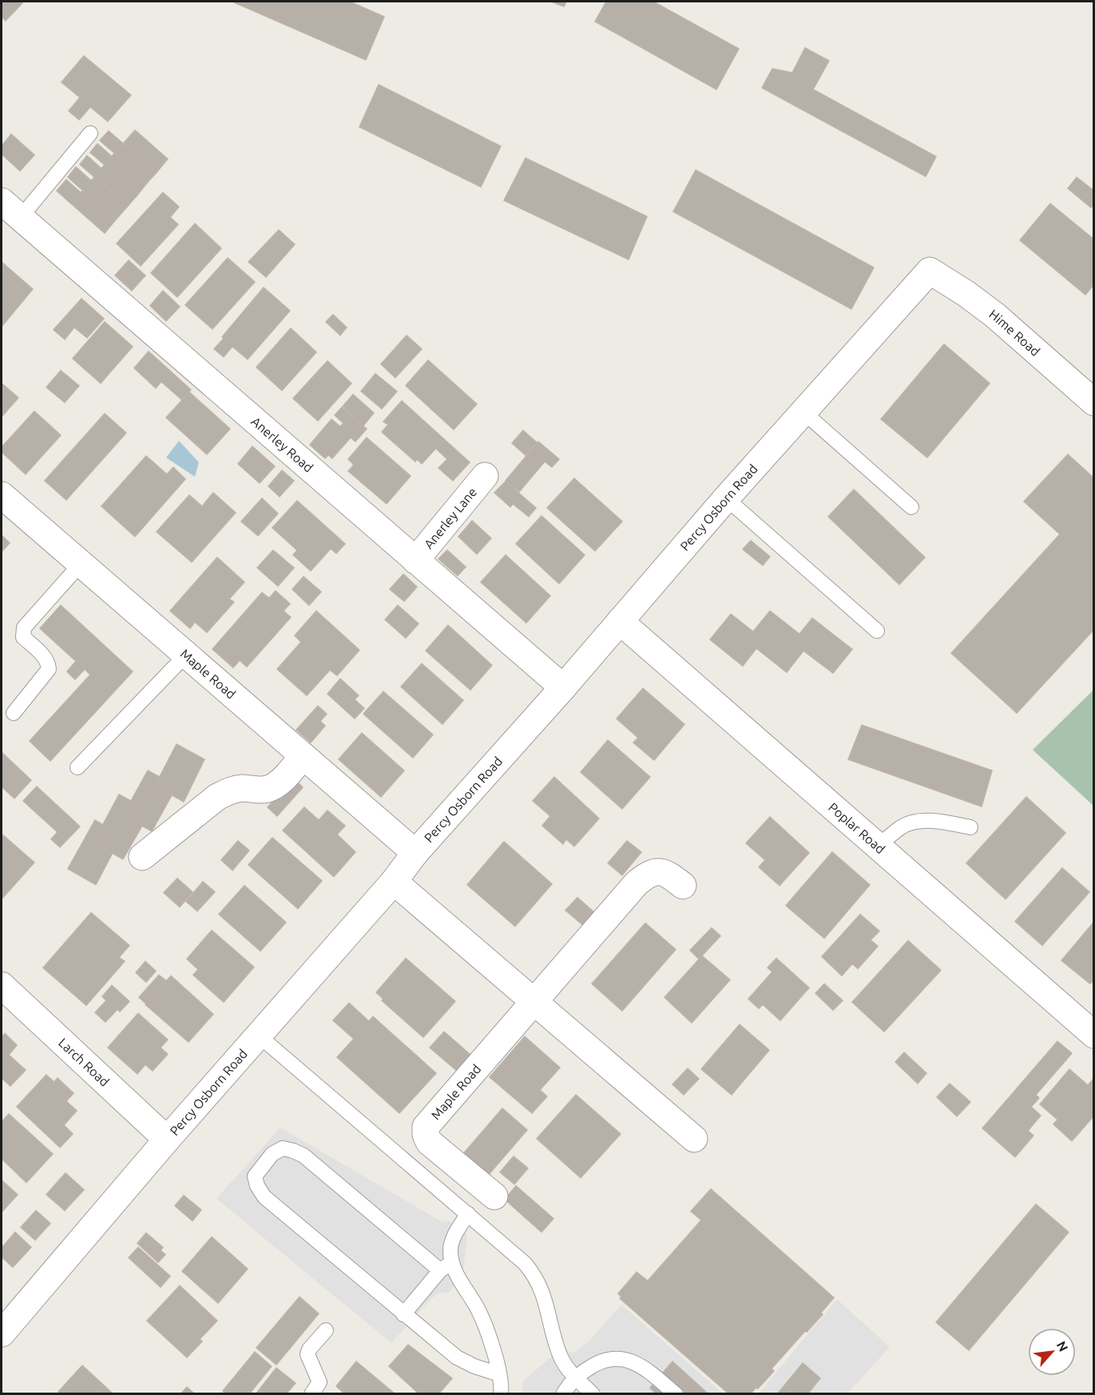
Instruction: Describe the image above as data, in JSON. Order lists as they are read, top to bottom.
{
  "streets": {
    "street": [
      "Hime Road",
      "Anerley Road",
      "Percy Osborn Road",
      "Anerley Lane",
      "Maple Road",
      "Poplar Road",
      "Larch Road"
    ]
  },
  "crossings": [
    ["Hime Road", "Percy Osborn Road"],
    ["Anerley Road", "Percy Osborn Road"],
    ["Anerley Road", "Anerley Lane"],
    ["Percy Osborn Road", "Maple Road"],
    ["Percy Osborn Road", "Poplar Road"],
    ["Percy Osborn Road", "Larch Road"]
  ],
  "north": "top right"
}
